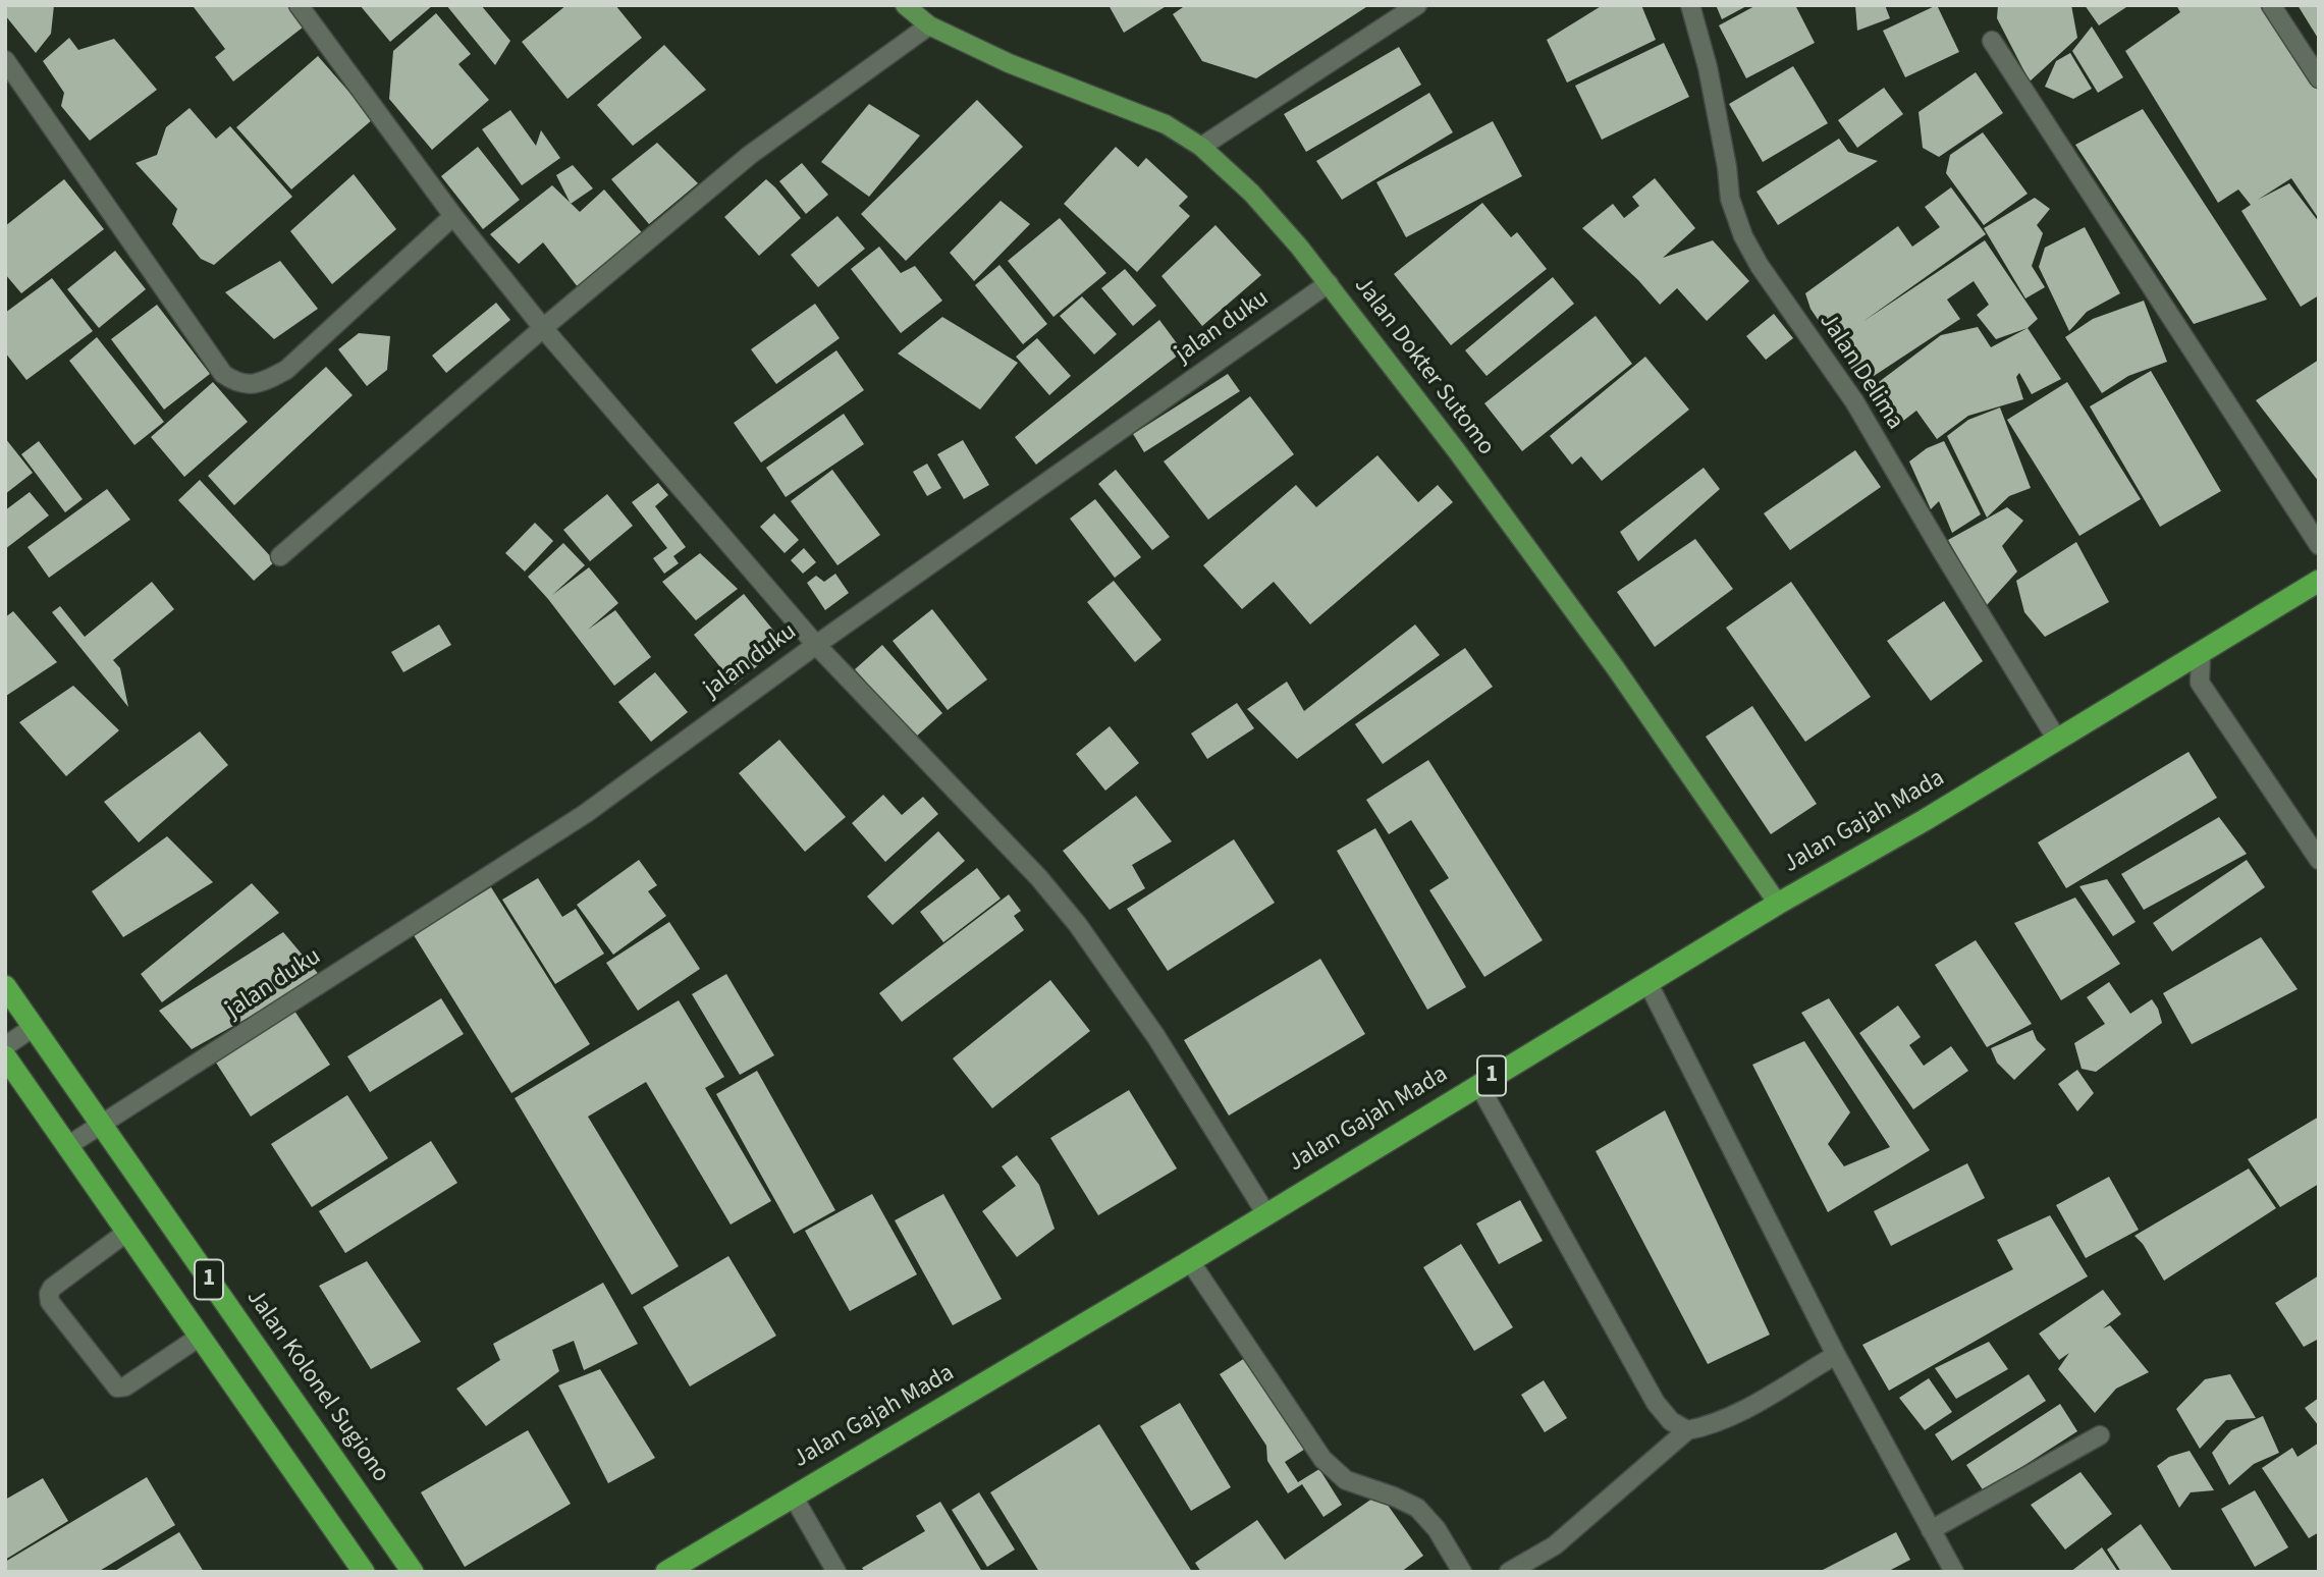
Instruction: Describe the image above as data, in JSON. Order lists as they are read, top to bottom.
{
  "streets": {
    "highway": ["Jalan Gajah Mada", "1", "Jalan Kolonel Sugiono"],
    "main road": ["Jalan Dokter Sutomo"],
    "street": ["jalan duku", "Jalan Delima"]
  },
  "crossings": [
    ["jalan duku", "Jalan Dokter Sutomo"],
    ["jalan duku", "1"],
    ["jalan duku", "Jalan Kolonel Sugiono"],
    ["Jalan Dokter Sutomo", "Jalan Gajah Mada"],
    ["Jalan Delima", "Jalan Gajah Mada"]
  ]
}
